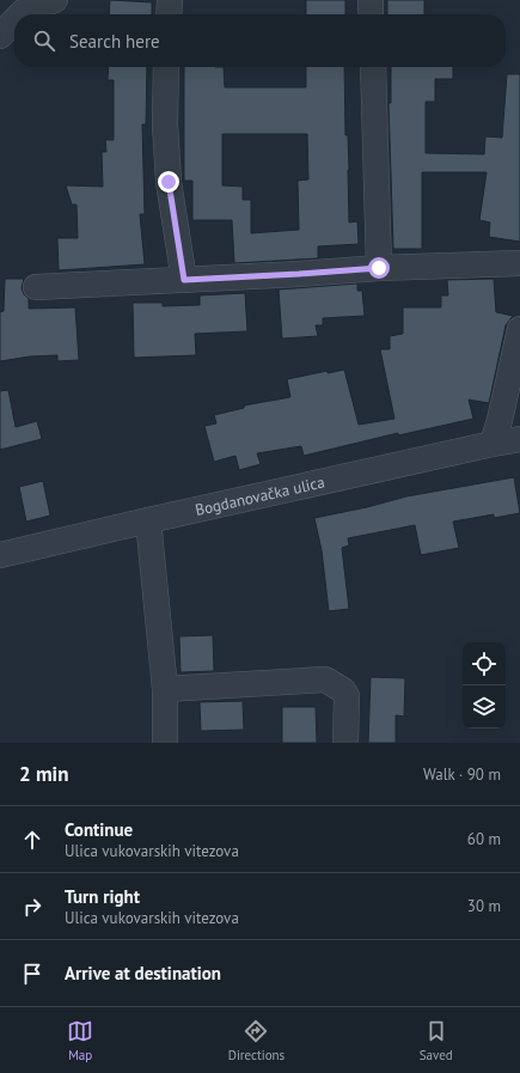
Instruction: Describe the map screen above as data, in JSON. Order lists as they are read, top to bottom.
{
  "streets": {
    "street": ["Bogdanovačka ulica"]
  },
  "page": {
    "search": "Search here",
    "heading": ["2 min", "Walk · 90 m"],
    "list": [
      ["Continue", "Ulica vukovarskih vitezova", "60 m"],
      ["Turn right", "Ulica vukovarskih vitezova", "30 m"],
      "Arrive at destination"
    ],
    "nav": ["Map", "Directions", "Saved"]
  }
}
